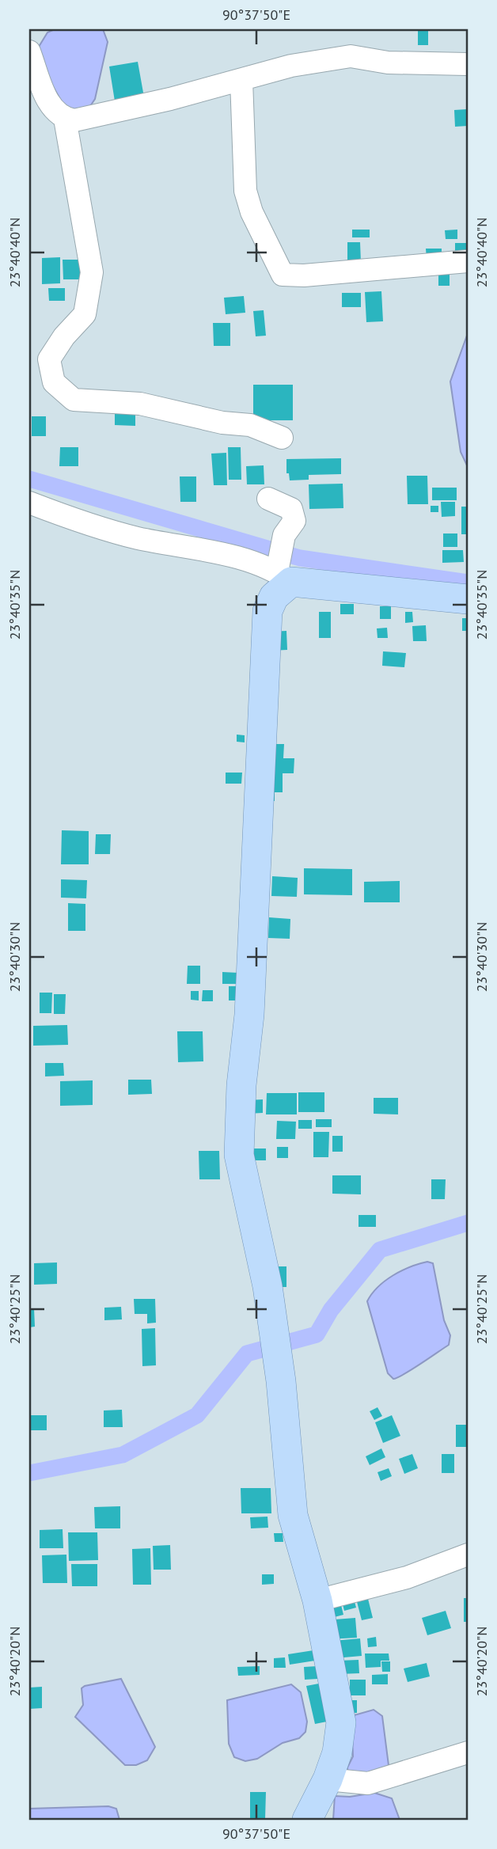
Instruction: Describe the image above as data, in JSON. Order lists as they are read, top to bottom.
{
  "coordinates": [
    "90°37'50\"E",
    "23°40'40\"N",
    "23°40'35\"N",
    "23°40'30\"N",
    "23°40'25\"N",
    "23°40'20\"N"
  ]
}
